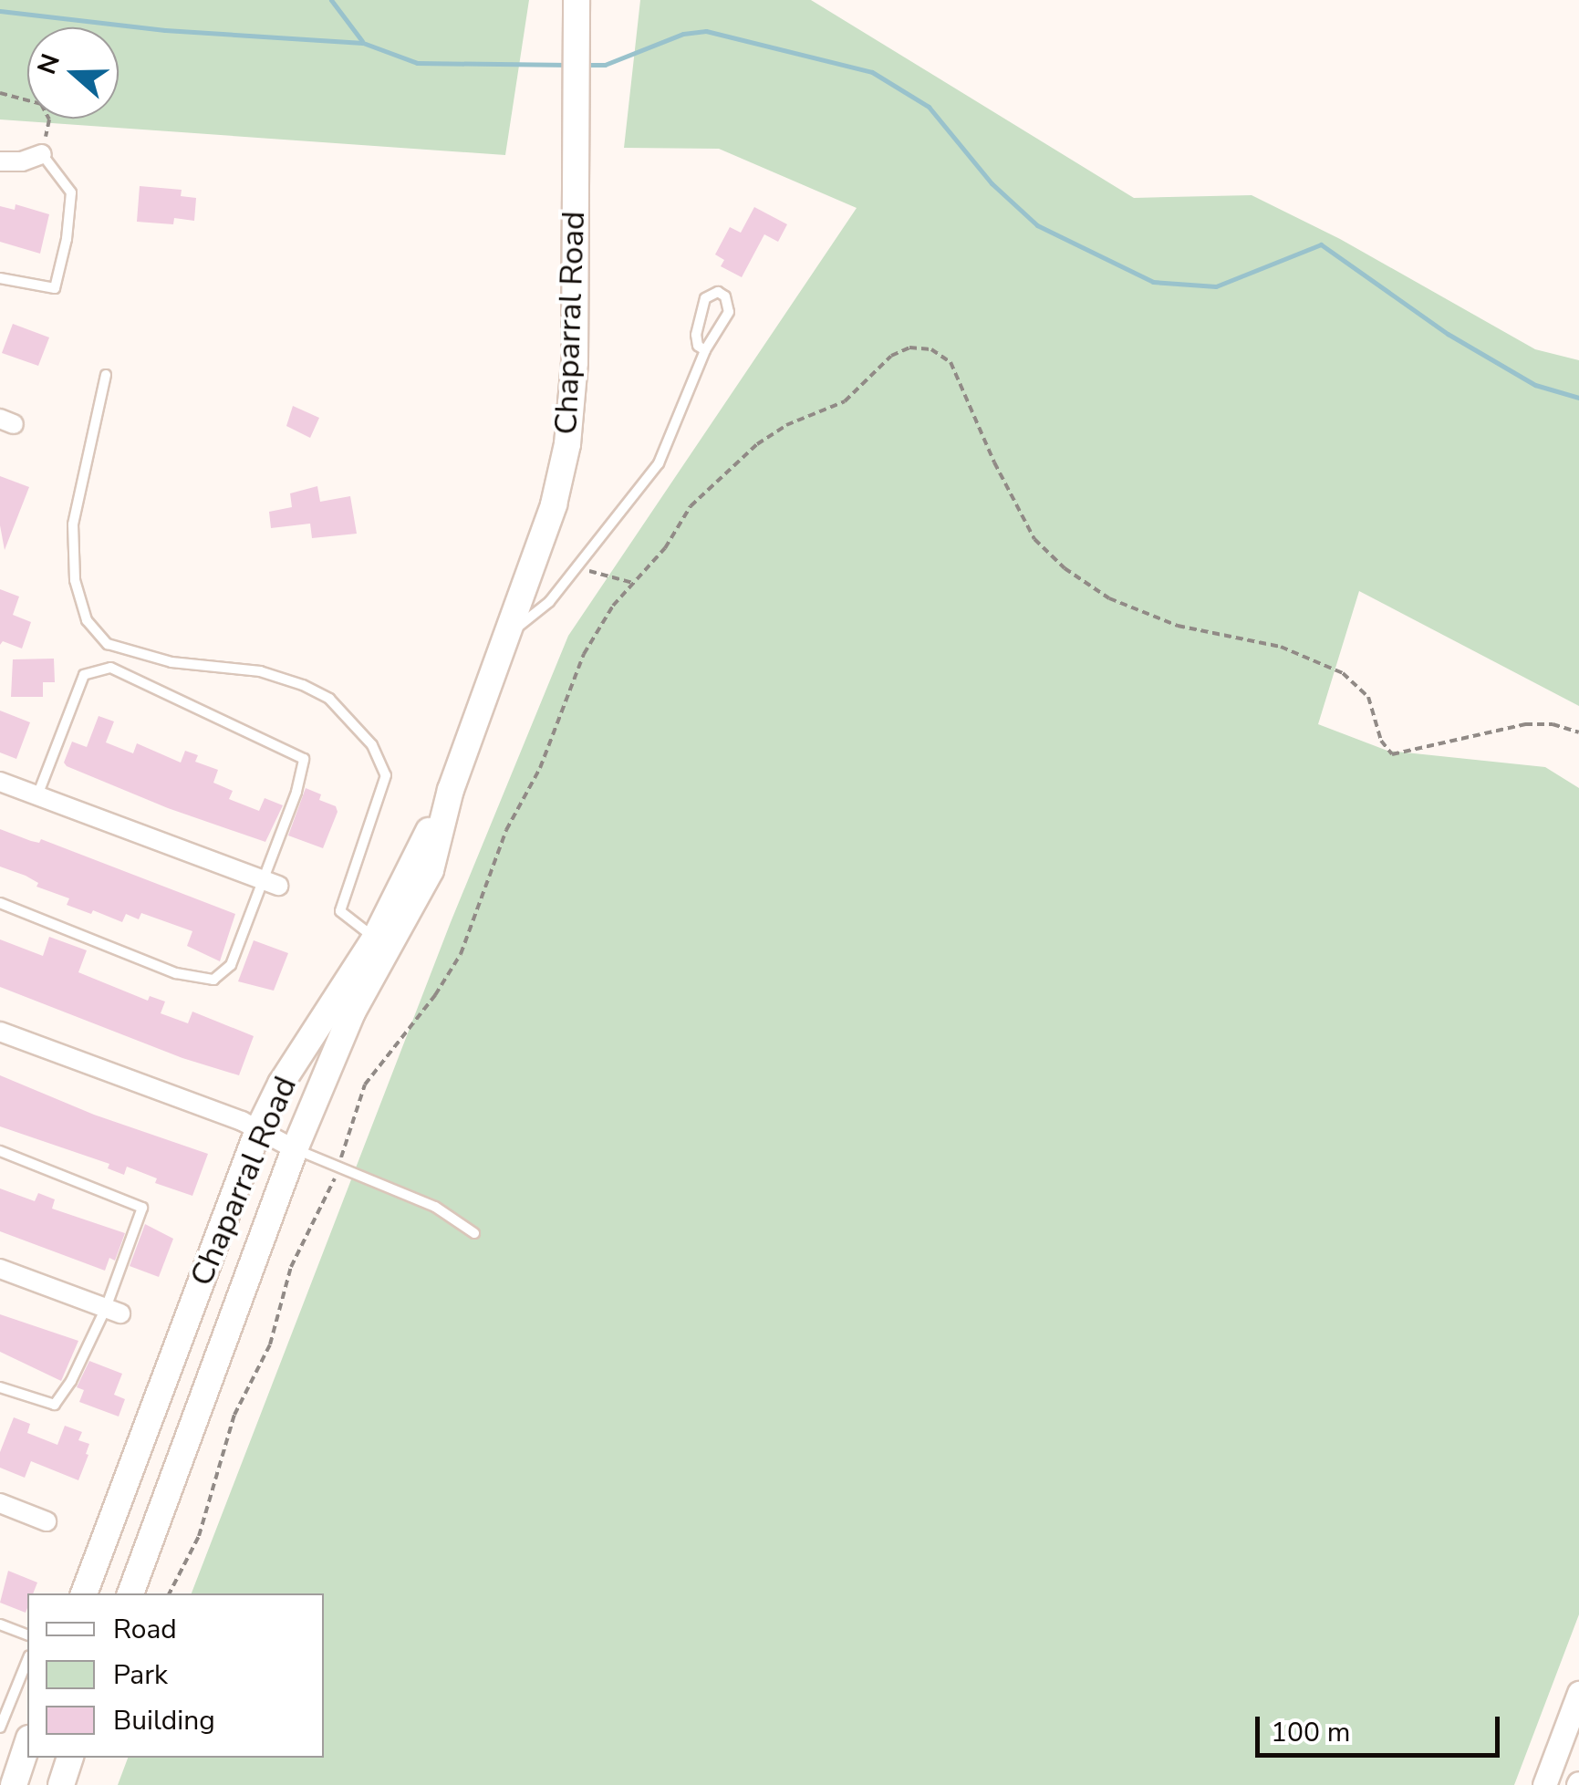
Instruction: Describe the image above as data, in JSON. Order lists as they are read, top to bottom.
{
  "streets": {
    "main road": ["Chaparral Road"]
  },
  "legend": ["Road", "Park", "Building"],
  "scale_bar": "100 m",
  "north": "left"
}
